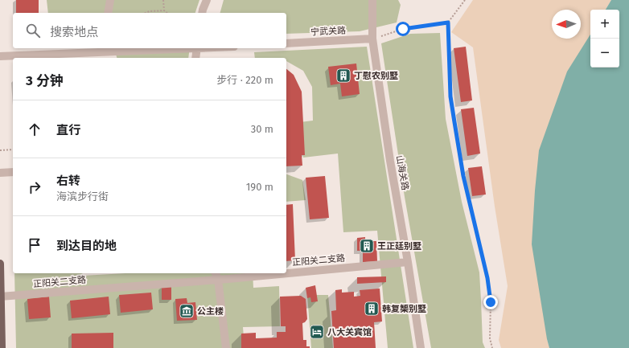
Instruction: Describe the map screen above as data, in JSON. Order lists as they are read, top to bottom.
{
  "streets": {
    "street": ["宁武关路", "山海关路", "正阳关二支路"]
  },
  "crossings": [
    ["宁武关路", "山海关路"],
    ["山海关路", "正阳关二支路"]
  ],
  "places": {
    "building": ["丁慰农别墅", "王正廷别墅", "韩复榘别墅"],
    "museum": ["公主楼"],
    "hotel": ["八大关宾馆"]
  },
  "north": "left",
  "page": {
    "map_buttons": ["+", "−"],
    "search": "搜索地点",
    "heading": ["3 分钟", "步行 · 220 m"],
    "list": [
      ["直行", "30 m"],
      ["右转", "海滨步行街", "190 m"],
      "到达目的地"
    ]
  }
}
